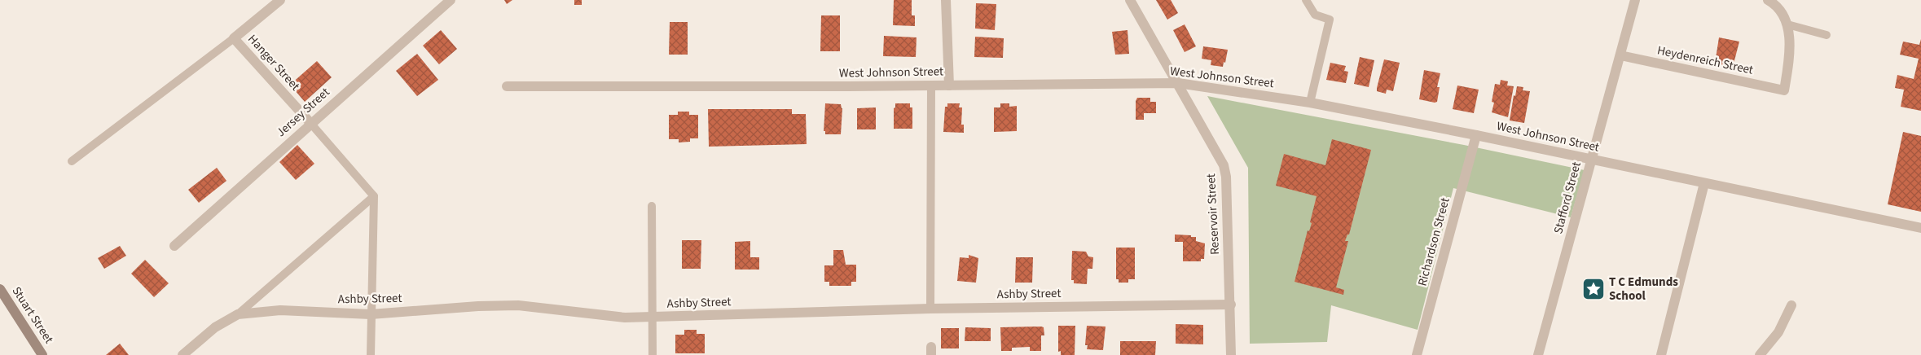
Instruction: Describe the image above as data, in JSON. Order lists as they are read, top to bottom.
{
  "streets": {
    "street": [
      "Heydenreich Street",
      "Hanger Street",
      "West Johnson Street",
      "Jersey Street",
      "Stafford Street",
      "Reservoir Street",
      "Richardson Street",
      "Ashby Street",
      "Stuart Street"
    ]
  },
  "crossings": [
    ["Heydenreich Street", "Stafford Street"],
    ["Hanger Street", "Jersey Street"],
    ["West Johnson Street", "Stafford Street"],
    ["West Johnson Street", "Reservoir Street"],
    ["West Johnson Street", "Richardson Street"],
    ["Reservoir Street", "Ashby Street"]
  ],
  "places": {
    "place": ["T C Edmunds School"]
  }
}
